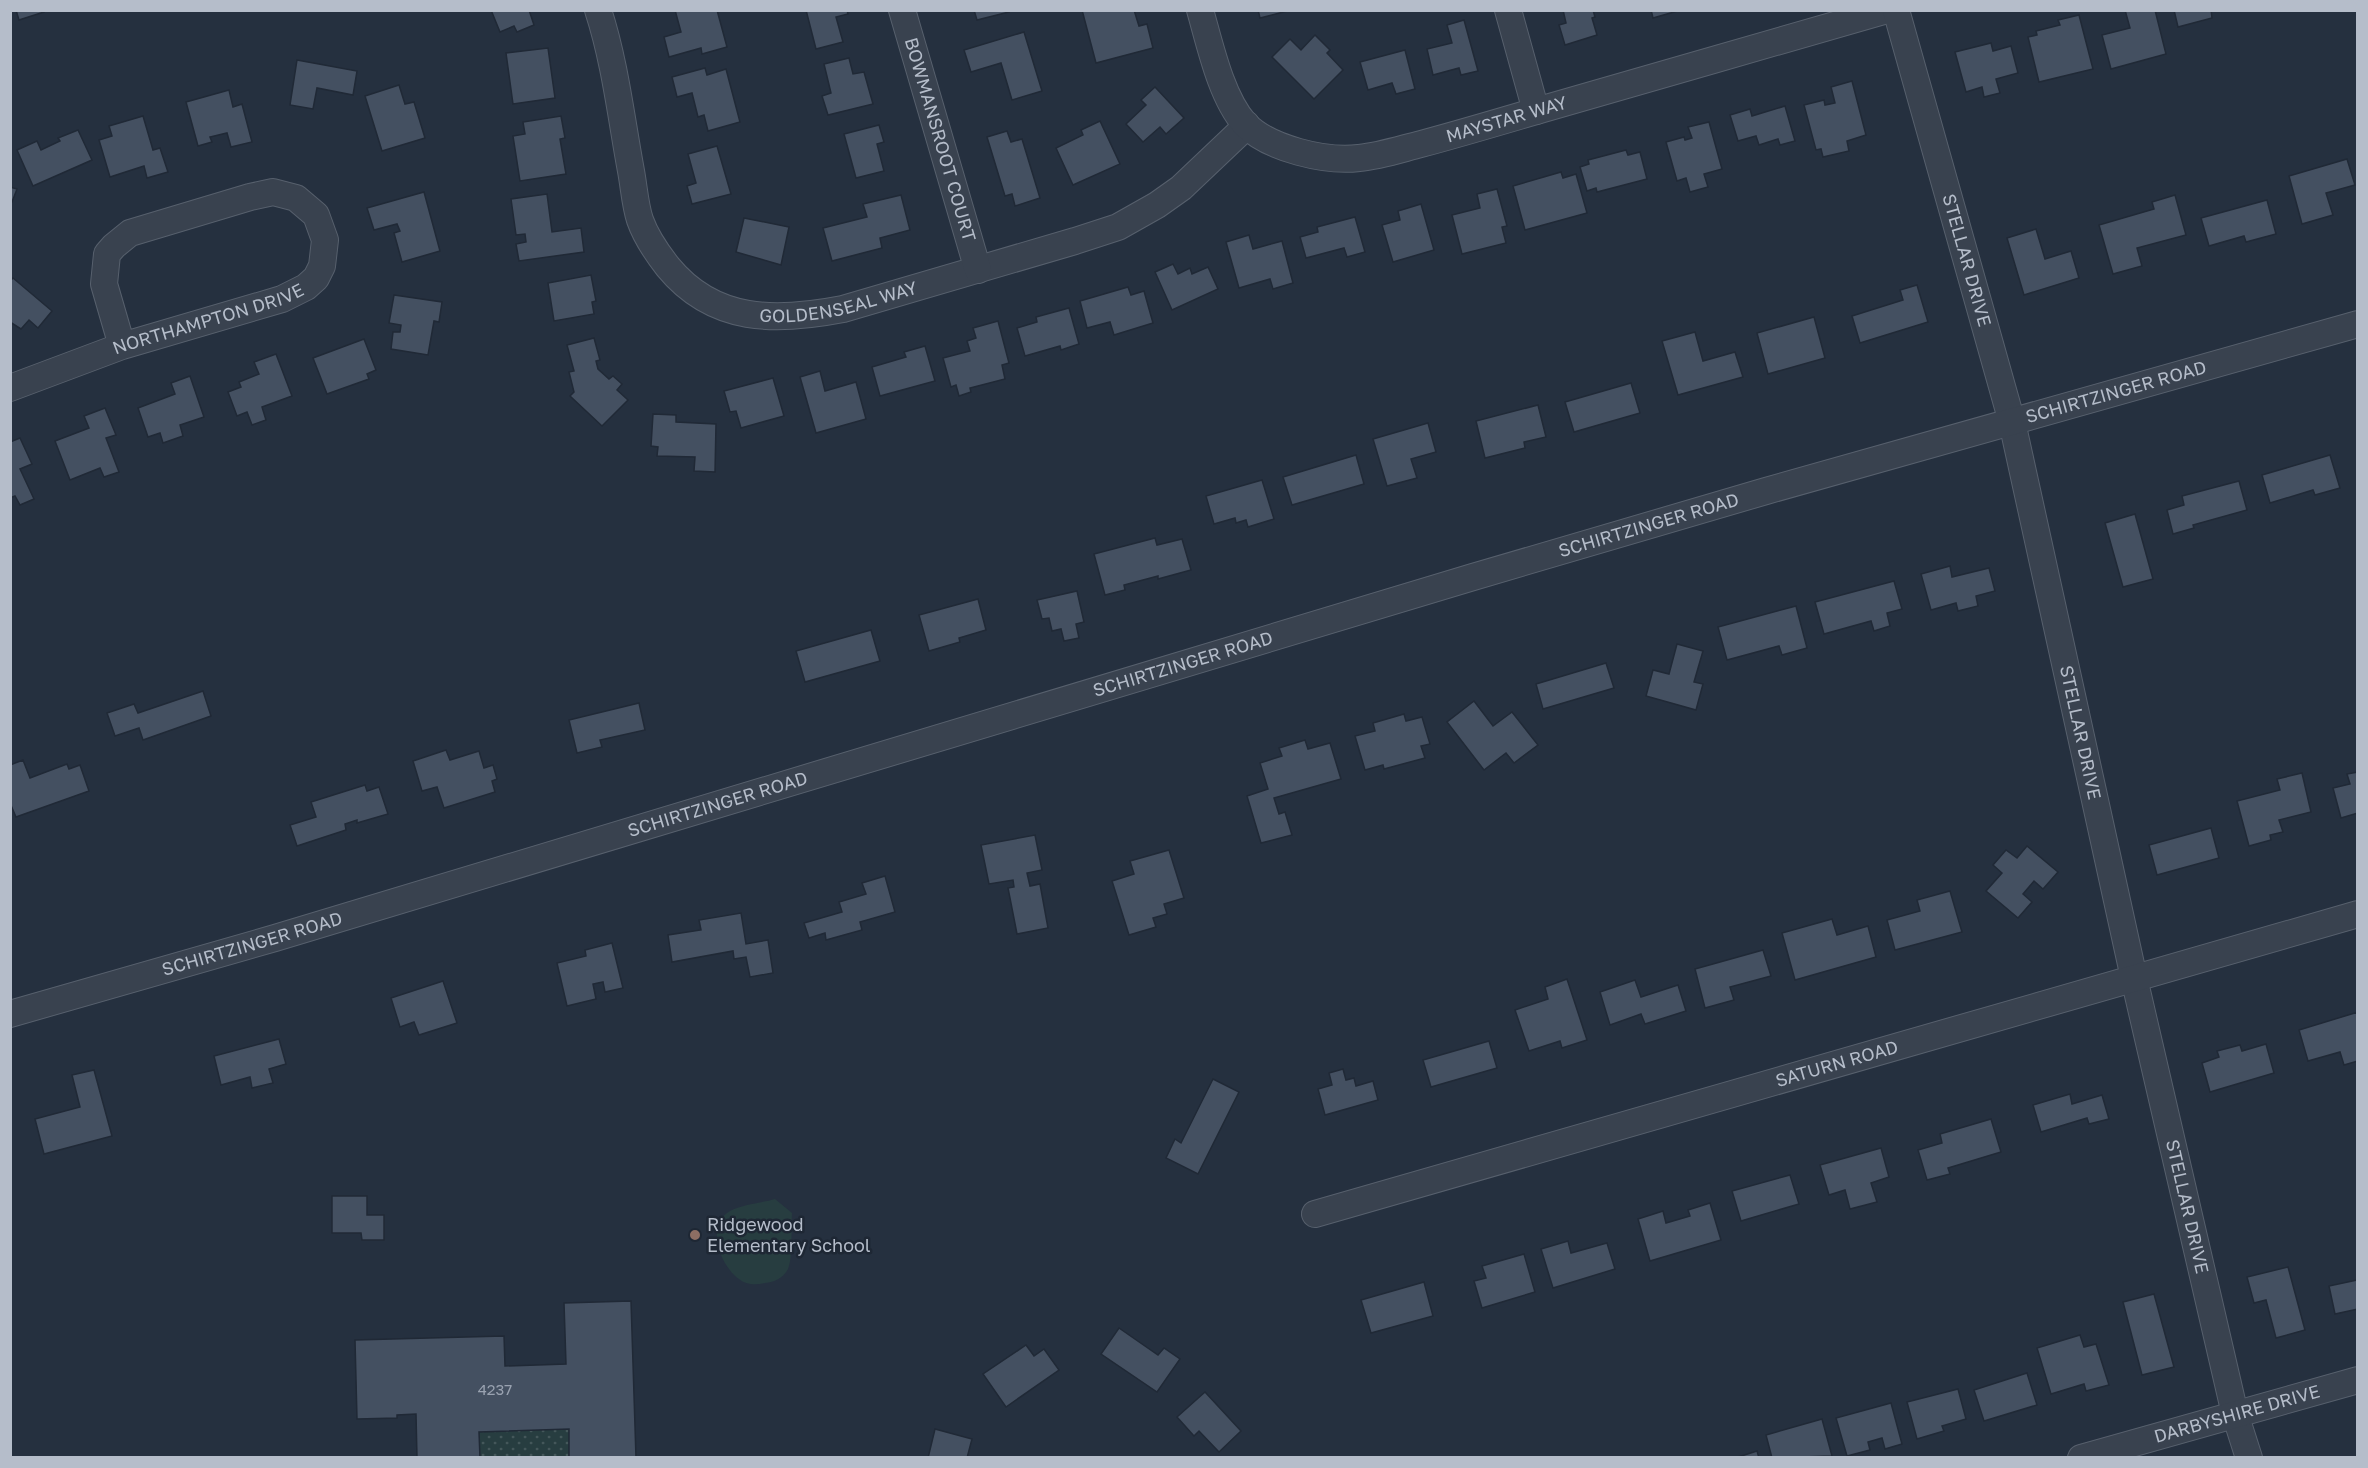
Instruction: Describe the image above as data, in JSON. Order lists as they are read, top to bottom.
{
  "streets": {
    "street": [
      "MAYSTAR WAY",
      "BOWMANSROOT COURT",
      "STELLAR DRIVE",
      "GOLDENSEAL WAY",
      "NORTHAMPTON DRIVE",
      "SCHIRTZINGER ROAD",
      "SATURN ROAD",
      "DARBYSHIRE DRIVE"
    ]
  },
  "crossings": [
    ["MAYSTAR WAY", "GOLDENSEAL WAY"],
    ["BOWMANSROOT COURT", "GOLDENSEAL WAY"],
    ["STELLAR DRIVE", "SCHIRTZINGER ROAD"],
    ["STELLAR DRIVE", "SATURN ROAD"],
    ["STELLAR DRIVE", "DARBYSHIRE DRIVE"]
  ],
  "places": ["Ridgewood Elementary School"],
  "house_numbers": ["4237"]
}
